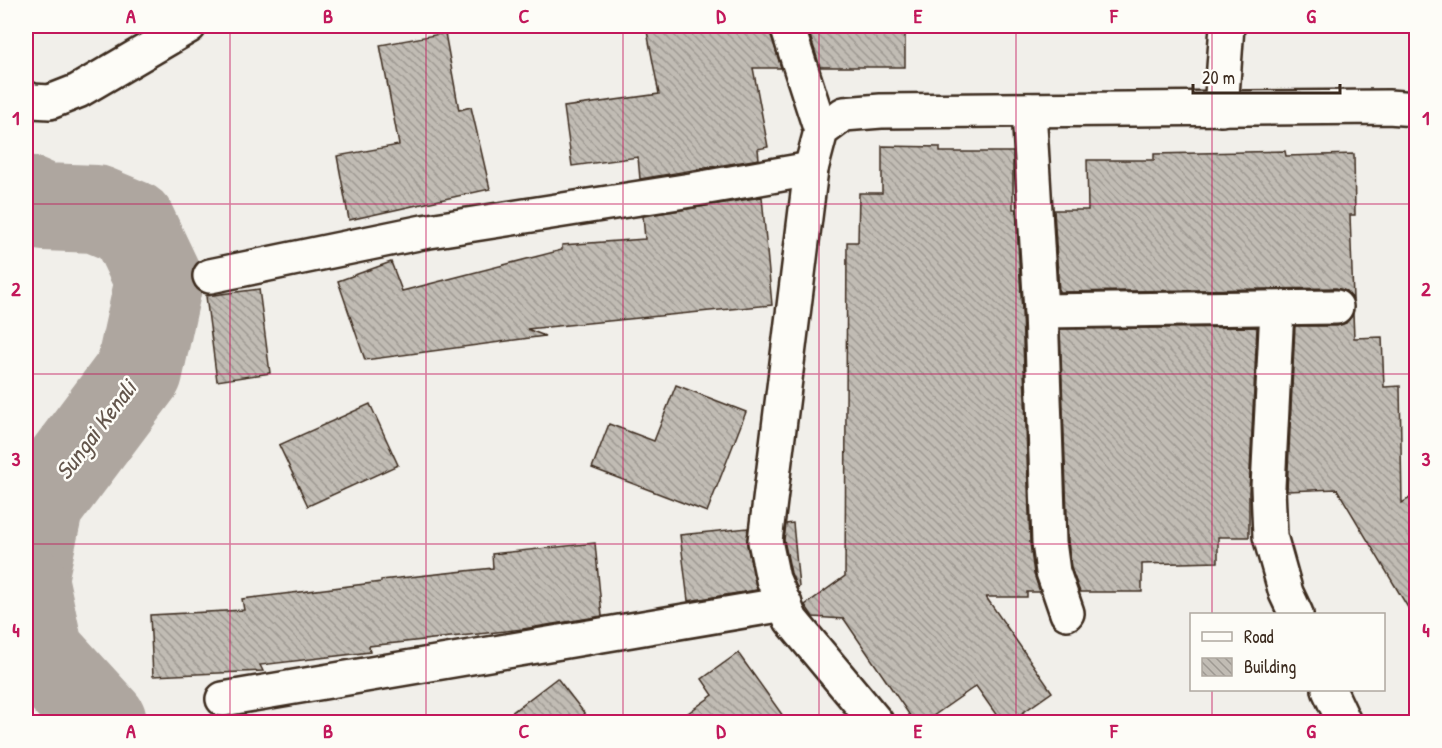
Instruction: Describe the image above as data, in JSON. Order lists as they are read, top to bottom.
{
  "water": ["Sungai Kenali"],
  "legend": ["Road", "Building"],
  "scale_bar": "20 m",
  "grid": {
    "columns": [
      "A",
      "B",
      "C",
      "D",
      "E",
      "F",
      "G"
    ],
    "rows": [
      "1",
      "2",
      "3",
      "4"
    ]
  }
}
